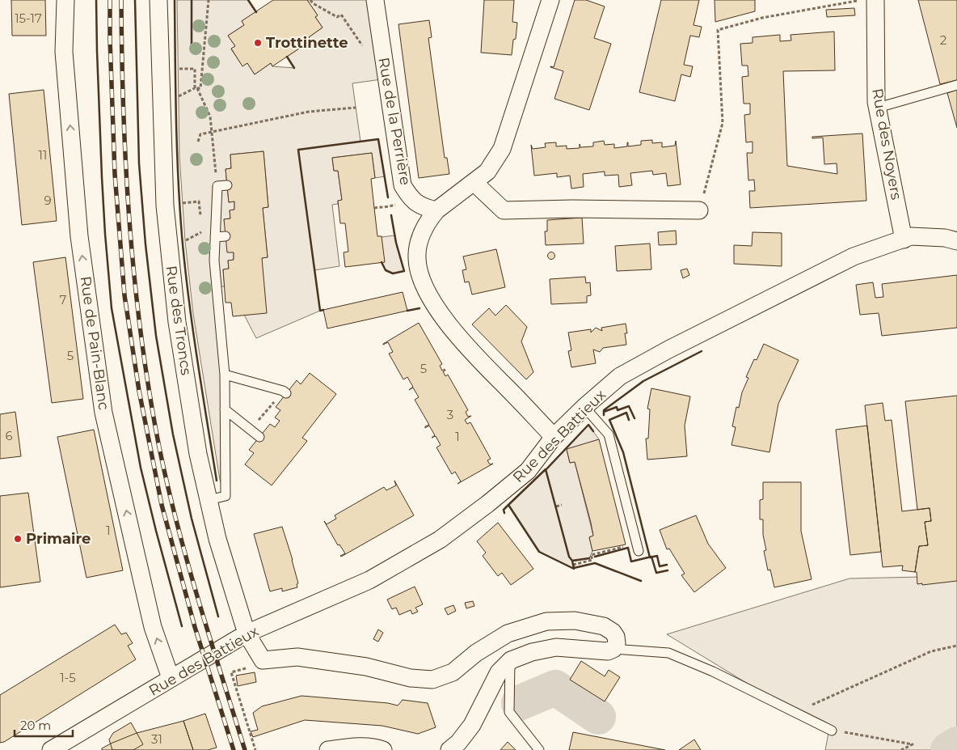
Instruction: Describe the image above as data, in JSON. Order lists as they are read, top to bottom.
{
  "streets": {
    "street": [
      "Rue de la Perrière",
      "Rue des Noyers",
      "Rue des Troncs",
      "Rue de Pain-Blanc",
      "Rue des Battieux"
    ]
  },
  "crossings": [
    ["Rue des Noyers", "Rue des Battieux"],
    ["Rue des Troncs", "Rue des Battieux"],
    ["Rue de Pain-Blanc", "Rue des Battieux"]
  ],
  "one_way": ["Rue de Pain-Blanc"],
  "places": ["Trottinette", "Primaire"],
  "house_numbers": [
    "15-17",
    "2",
    "11",
    "9",
    "7",
    "5",
    "5",
    "3",
    "6",
    "1",
    "1",
    "1-5",
    "31"
  ],
  "scale_bar": "20 m"
}
